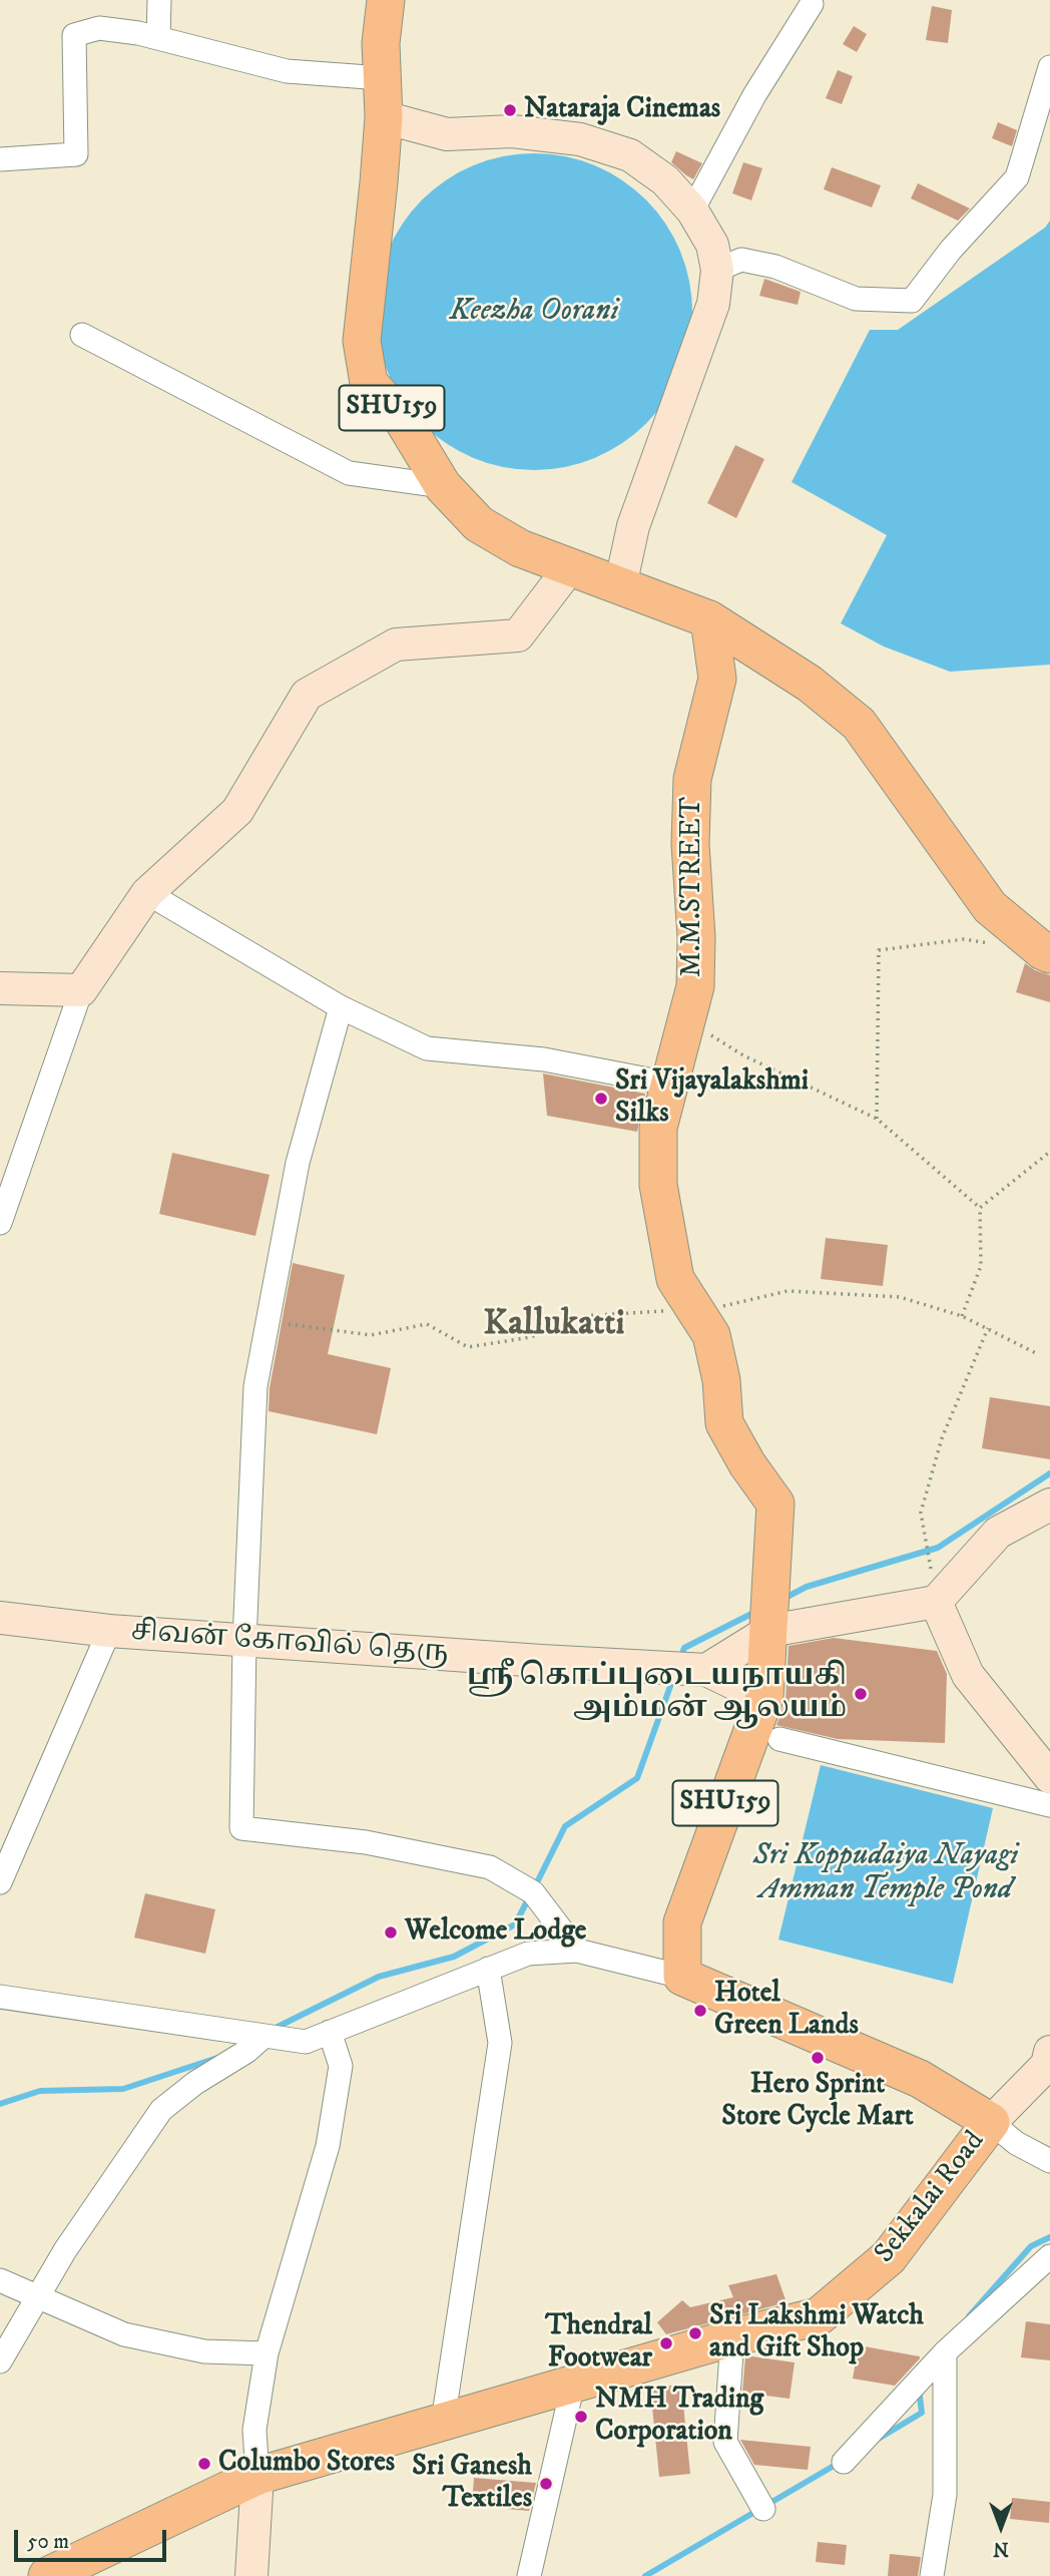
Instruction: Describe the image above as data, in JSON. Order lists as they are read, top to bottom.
{
  "streets": {
    "main road": ["SHU159", "M.M.STREET", "Sekkalai Road"],
    "street": ["சிவன் கோவில் தெரு"]
  },
  "crossings": [
    ["SHU159", "M.M.STREET"]
  ],
  "districts": ["Kallukatti"],
  "water": ["Keezha Oorani", "Sri Koppudaiya Nayagi Amman Temple Pond"],
  "places": [
    "Nataraja Cinemas",
    "Sri Vijayalakshmi Silks",
    "ஸ்ரீ கொப்புடையநாயகி அம்மன் ஆலயம்",
    "Welcome Lodge",
    "Hotel Green Lands",
    "Hero Sprint Store Cycle Mart",
    "Sri Lakshmi Watch and Gift Shop",
    "Thendral Footwear",
    "NMH Trading Corporation",
    "Columbo Stores",
    "Sri Ganesh Textiles"
  ],
  "scale_bar": "50 m",
  "north": "bottom"
}
